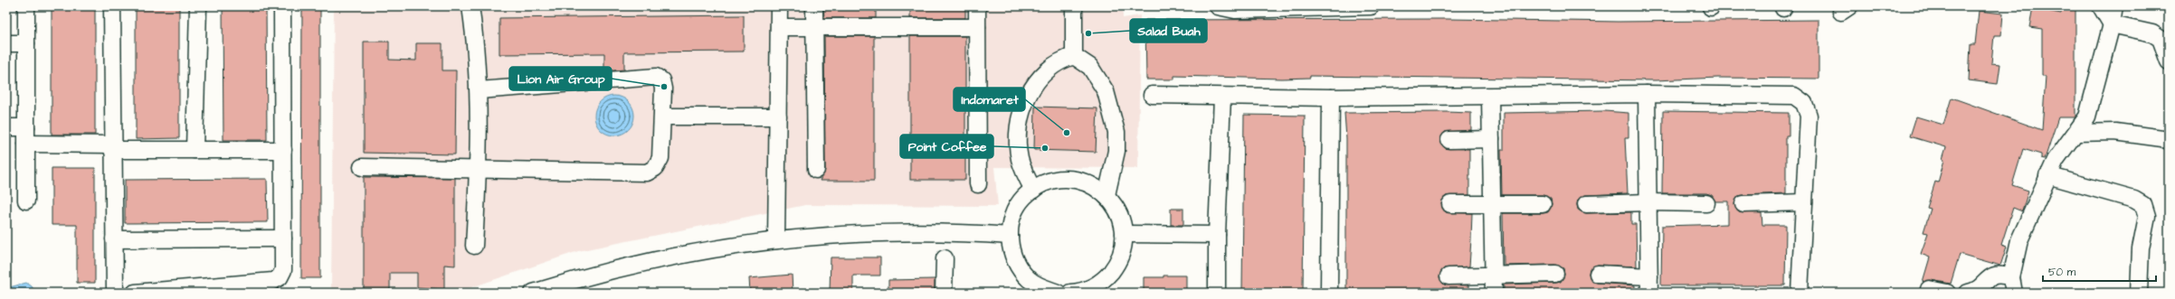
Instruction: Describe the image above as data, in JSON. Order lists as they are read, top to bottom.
{
  "places": [
    "Salad Buah",
    "Lion Air Group",
    "Indomaret",
    "Point Coffee"
  ],
  "scale_bar": "50 m"
}
